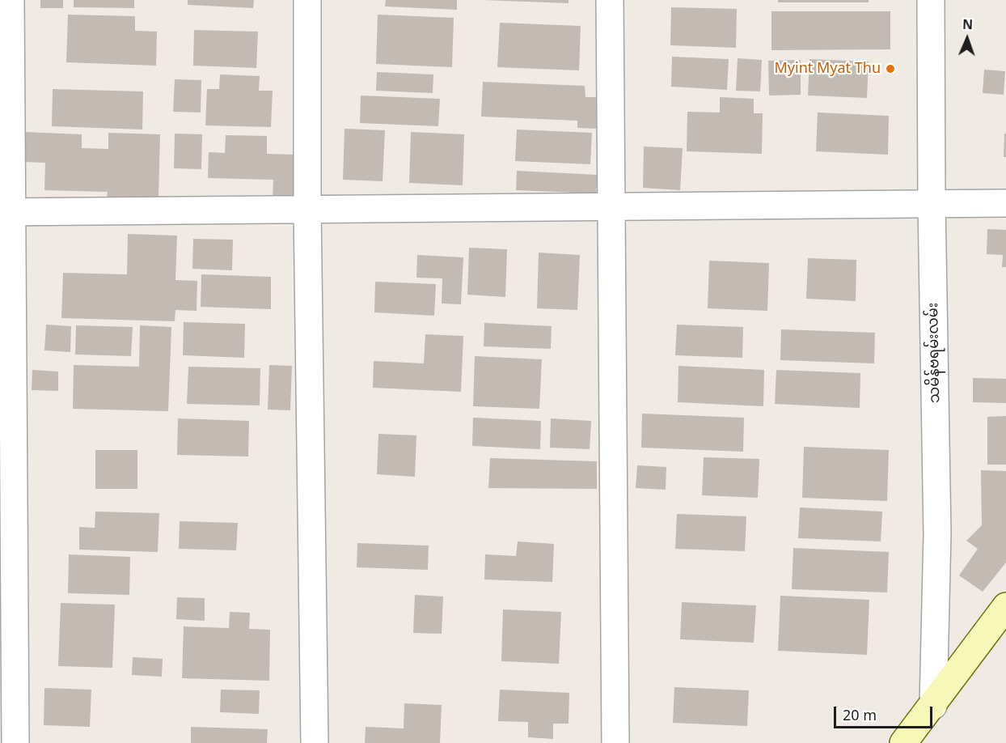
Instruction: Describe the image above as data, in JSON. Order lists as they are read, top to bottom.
{
  "streets": {
    "street": ["သမိန်ဗရမ်းလမ်း"]
  },
  "places": ["Myint Myat Thu"],
  "scale_bar": "20 m",
  "north": "top"
}
